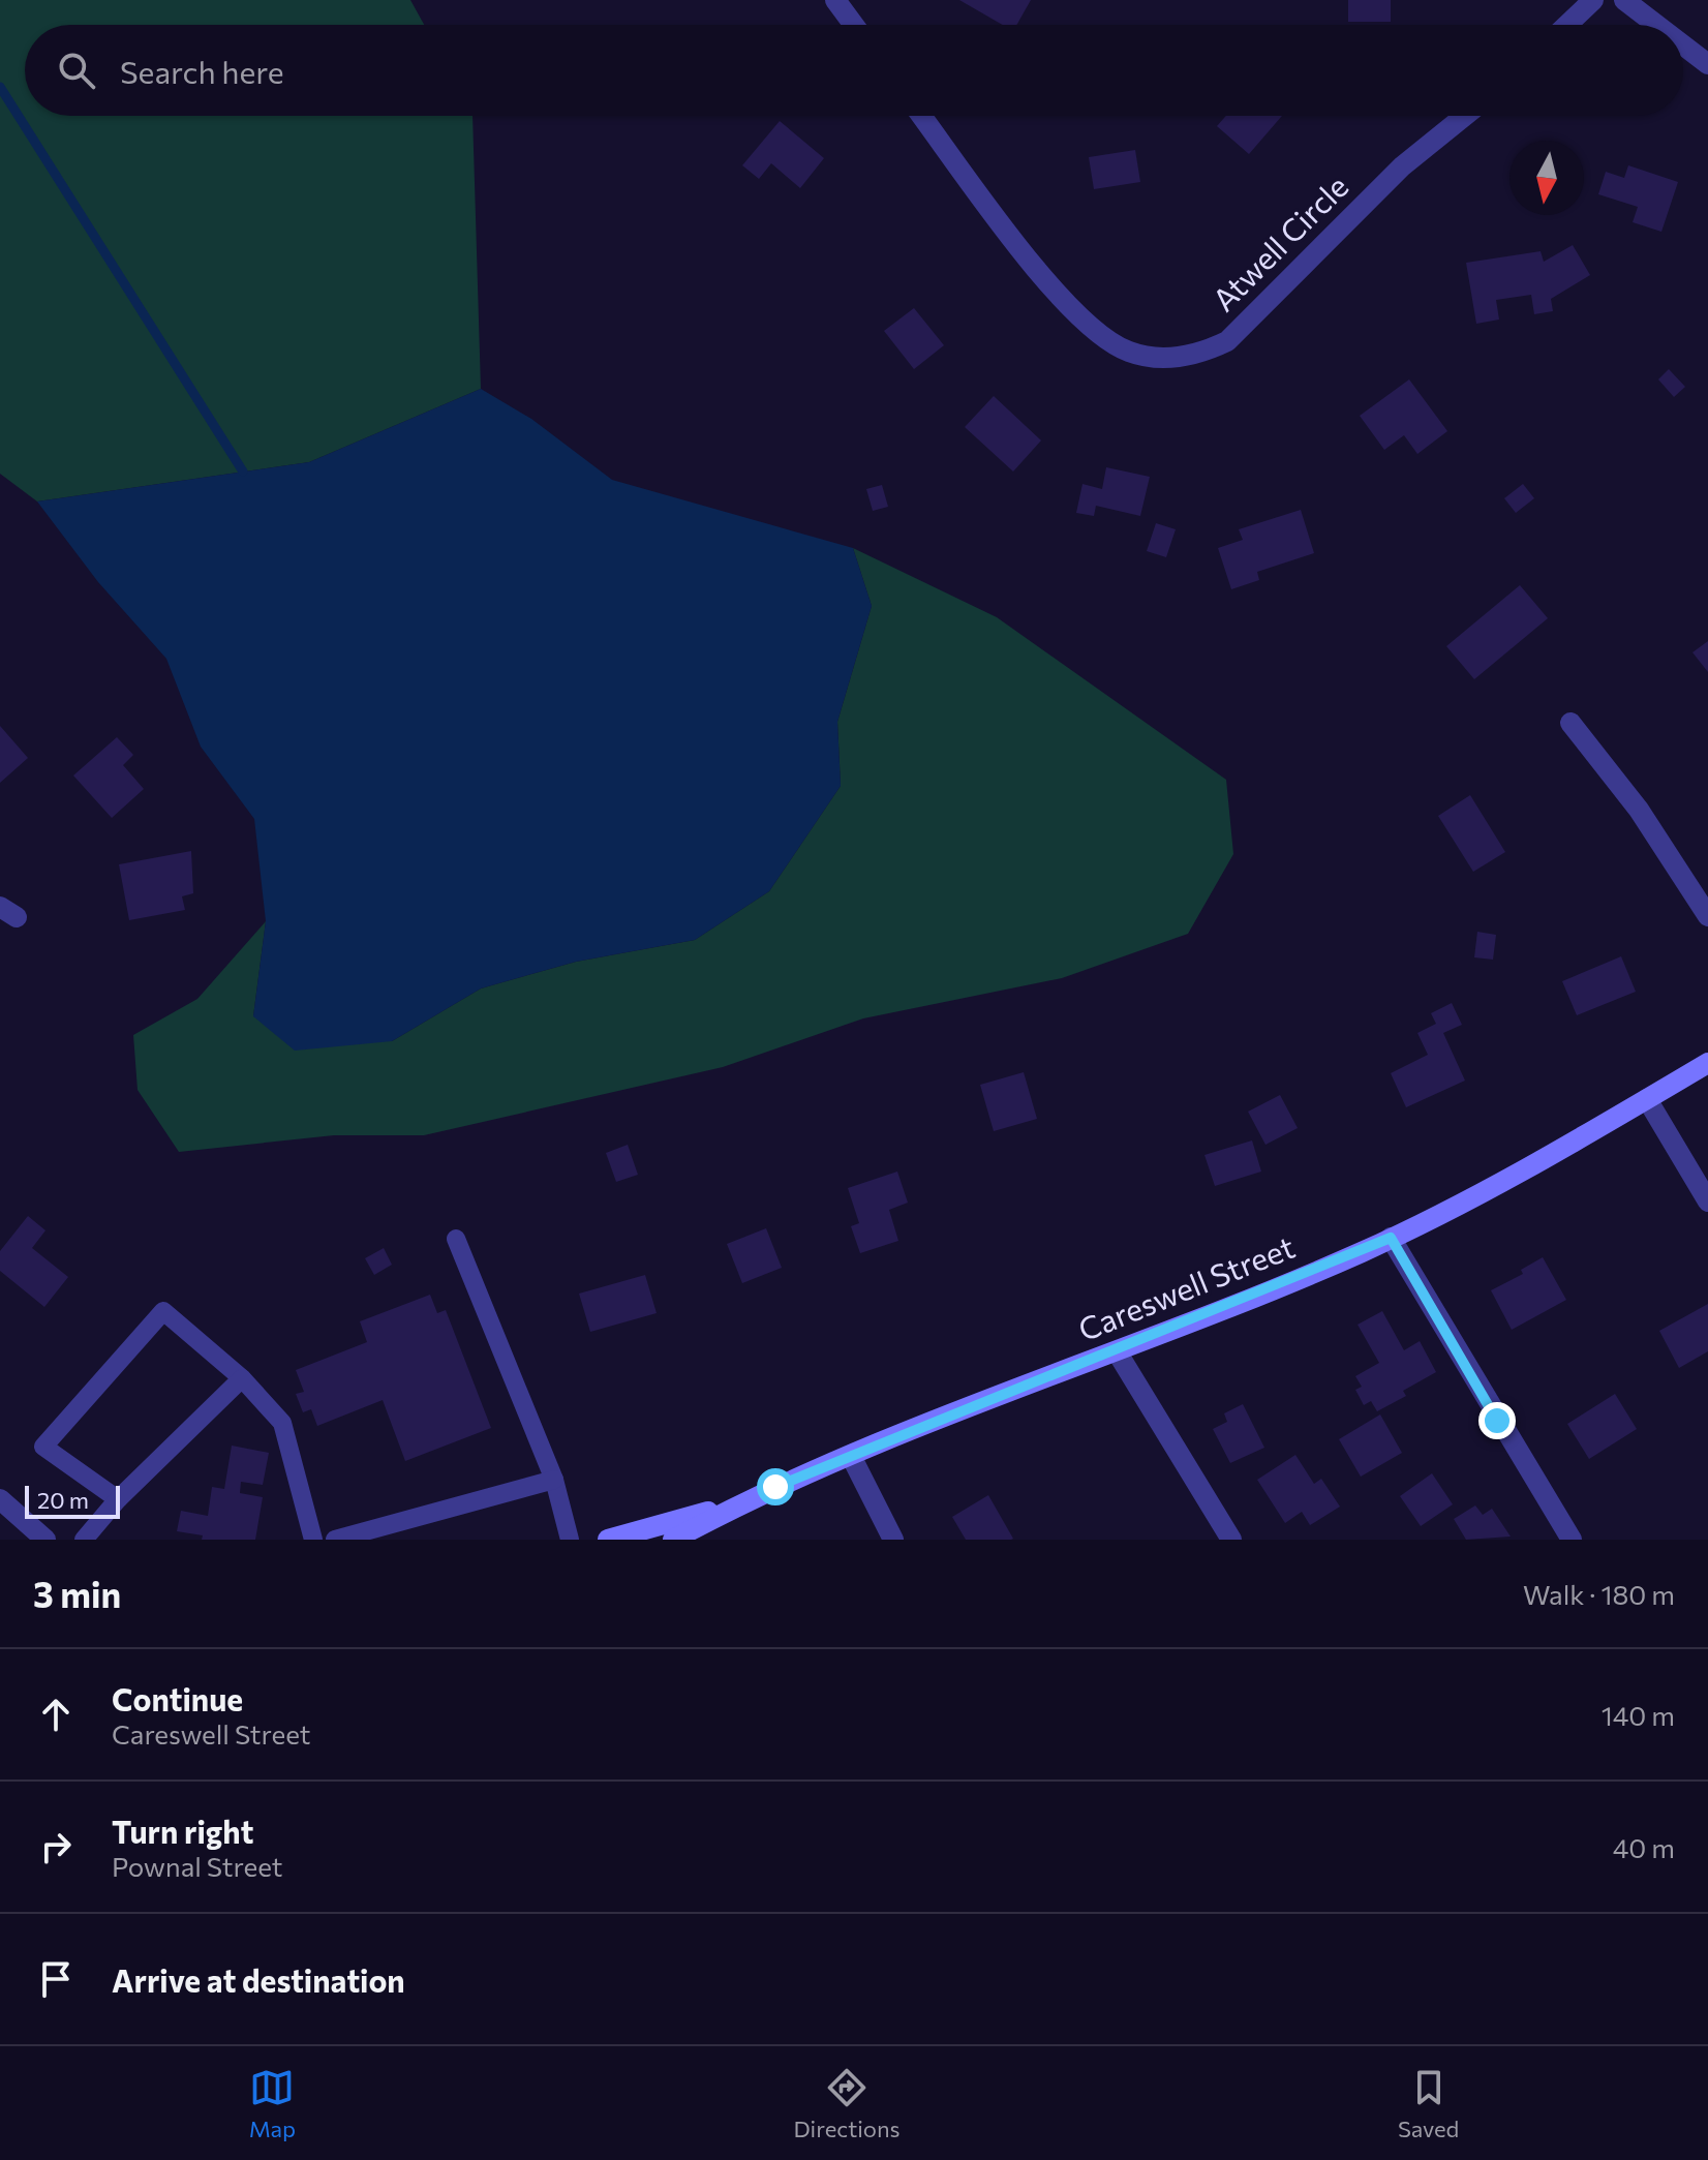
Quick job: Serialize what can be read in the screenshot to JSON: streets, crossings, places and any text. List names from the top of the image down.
{
  "streets": {
    "main road": ["Careswell Street"],
    "street": ["Atwell Circle"]
  },
  "scale_bar": "20 m",
  "north": "bottom",
  "page": {
    "search": "Search here",
    "scale": "20 m",
    "heading": ["3 min", "Walk · 180 m"],
    "list": [
      ["Continue", "Careswell Street", "140 m"],
      ["Turn right", "Pownal Street", "40 m"],
      "Arrive at destination"
    ],
    "nav": ["Map", "Directions", "Saved"]
  }
}
